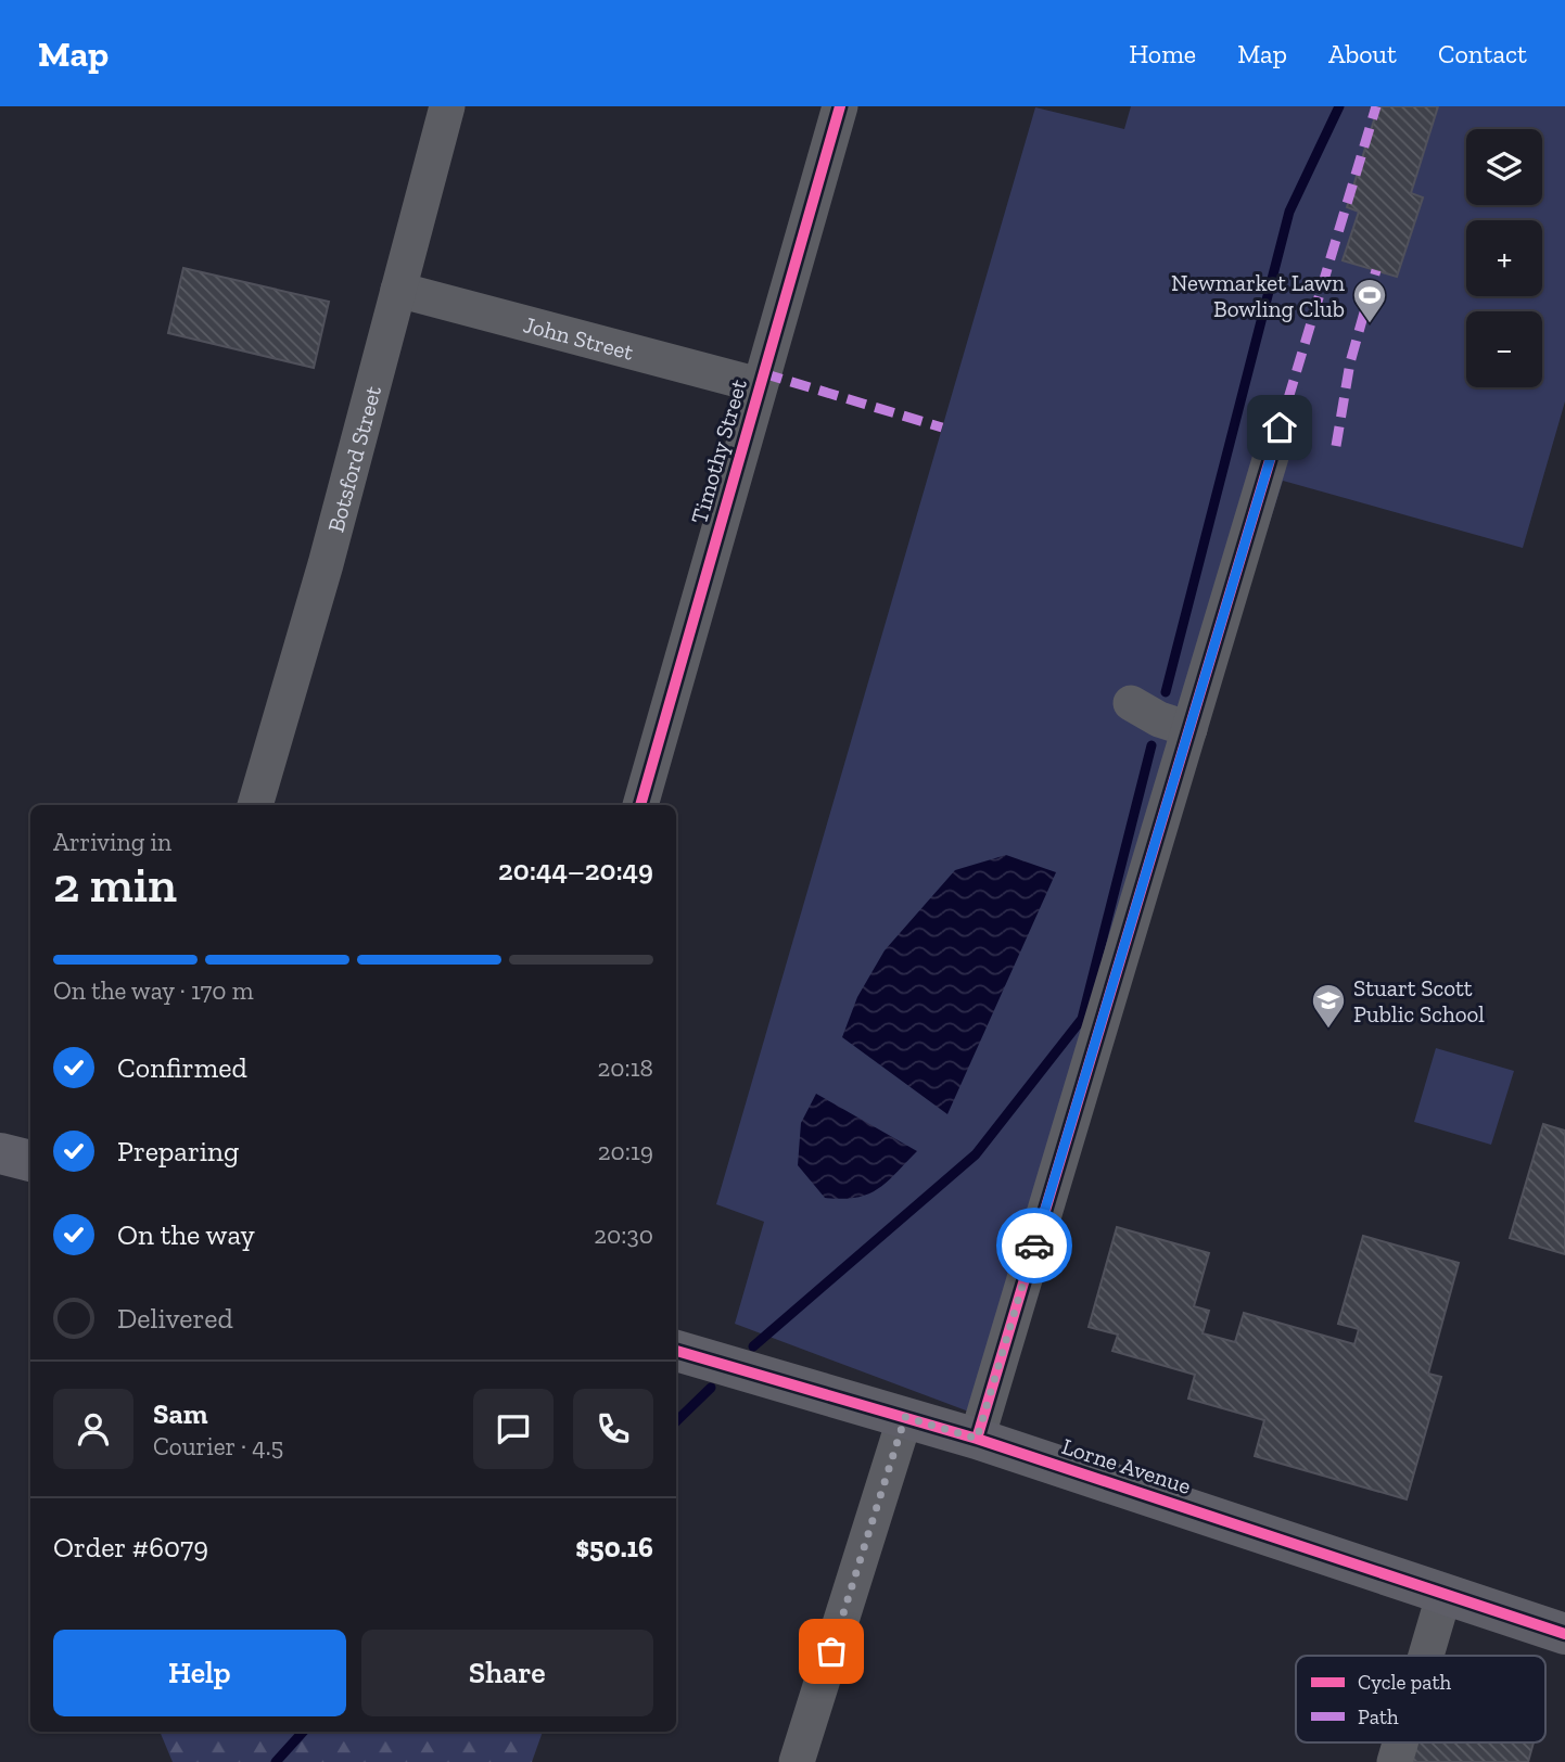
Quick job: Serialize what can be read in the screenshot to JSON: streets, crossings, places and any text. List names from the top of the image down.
{
  "streets": {
    "main road": ["Lorne Avenue"],
    "street": ["John Street", "Timothy Street", "Botsford Street"]
  },
  "crossings": [
    ["John Street", "Timothy Street"],
    ["John Street", "Botsford Street"]
  ],
  "places": {
    "sports": ["Newmarket Lawn Bowling Club"],
    "school or university": ["Stuart Scott Public School"]
  },
  "legend": ["Cycle path", "Path"],
  "page": {
    "header": "Map",
    "nav": [
      "Home",
      "Map",
      "About",
      "Contact"
    ],
    "map_buttons": ["+", "−"],
    "heading": ["2 min", "Arriving in", "20:44–20:49"],
    "panel": [
      "Sam",
      "Courier · 4.5",
      "Order #6079",
      "$50.16"
    ],
    "bar": "On the way · 170 m",
    "list": [
      ["Confirmed", "20:18"],
      ["Preparing", "20:19"],
      ["On the way", "20:30"],
      "Delivered"
    ],
    "buttons": ["Help", "Share"]
  }
}
